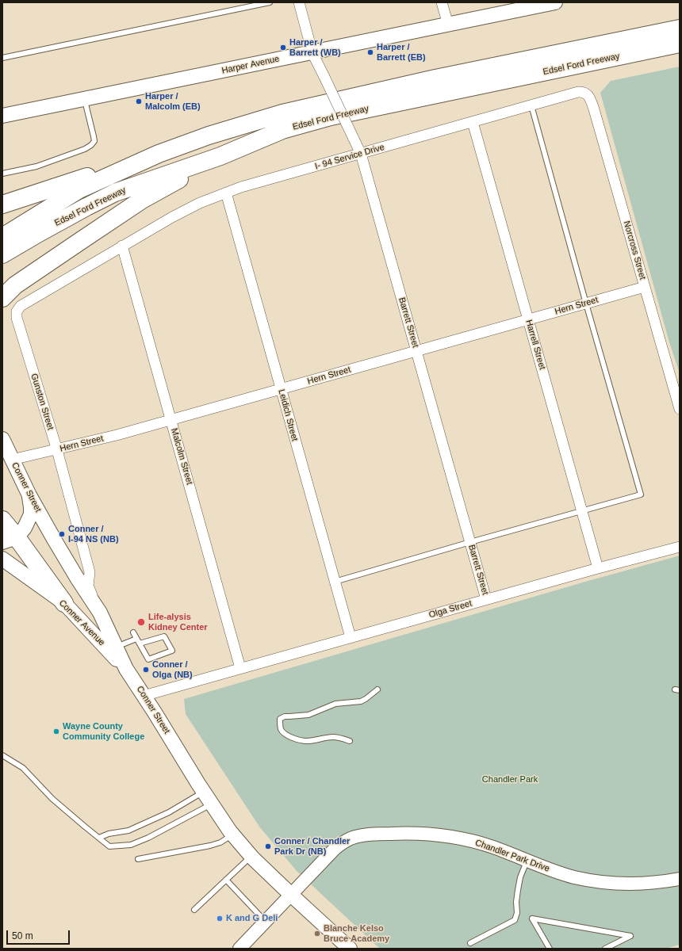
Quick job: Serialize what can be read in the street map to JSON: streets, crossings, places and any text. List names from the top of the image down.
{
  "streets": {
    "highway": ["Edsel Ford Freeway"],
    "main road": ["Harper Avenue", "Conner Street", "Conner Avenue"],
    "street": [
      "I- 94 Service Drive",
      "Norcross Street",
      "Hern Street",
      "Barrett Street",
      "Harrell Street",
      "Gunston Street",
      "Leidich Street",
      "Malcolm Street",
      "Olga Street",
      "Chandler Park Drive"
    ]
  },
  "crossings": [
    ["Harper Avenue", "Barrett Street"],
    ["I- 94 Service Drive", "Norcross Street"],
    ["I- 94 Service Drive", "Barrett Street"],
    ["I- 94 Service Drive", "Harrell Street"],
    ["I- 94 Service Drive", "Gunston Street"],
    ["I- 94 Service Drive", "Leidich Street"],
    ["I- 94 Service Drive", "Malcolm Street"],
    ["Norcross Street", "Hern Street"],
    ["Hern Street", "Barrett Street"],
    ["Hern Street", "Harrell Street"],
    ["Hern Street", "Gunston Street"],
    ["Hern Street", "Leidich Street"],
    ["Hern Street", "Malcolm Street"],
    ["Hern Street", "Conner Street"],
    ["Barrett Street", "Olga Street"],
    ["Harrell Street", "Olga Street"],
    ["Gunston Street", "Malcolm Street"],
    ["Gunston Street", "Conner Street"],
    ["Leidich Street", "Olga Street"],
    ["Malcolm Street", "Olga Street"],
    ["Conner Street", "Olga Street"],
    ["Conner Street", "Conner Avenue"],
    ["Conner Street", "Chandler Park Drive"]
  ],
  "parks": ["Chandler Park"],
  "places": [
    "Harper / Barrett (WB)",
    "Harper / Barrett (EB)",
    "Harper / Malcolm (EB)",
    "Conner / I-94 NS (NB)",
    "Life-alysis Kidney Center",
    "Conner / Olga (NB)",
    "Wayne County Community College",
    "Conner / Chandler Park Dr (NB)",
    "K and G Deli",
    "Blanche Kelso Bruce Academy"
  ],
  "scale_bar": "50 m"
}
